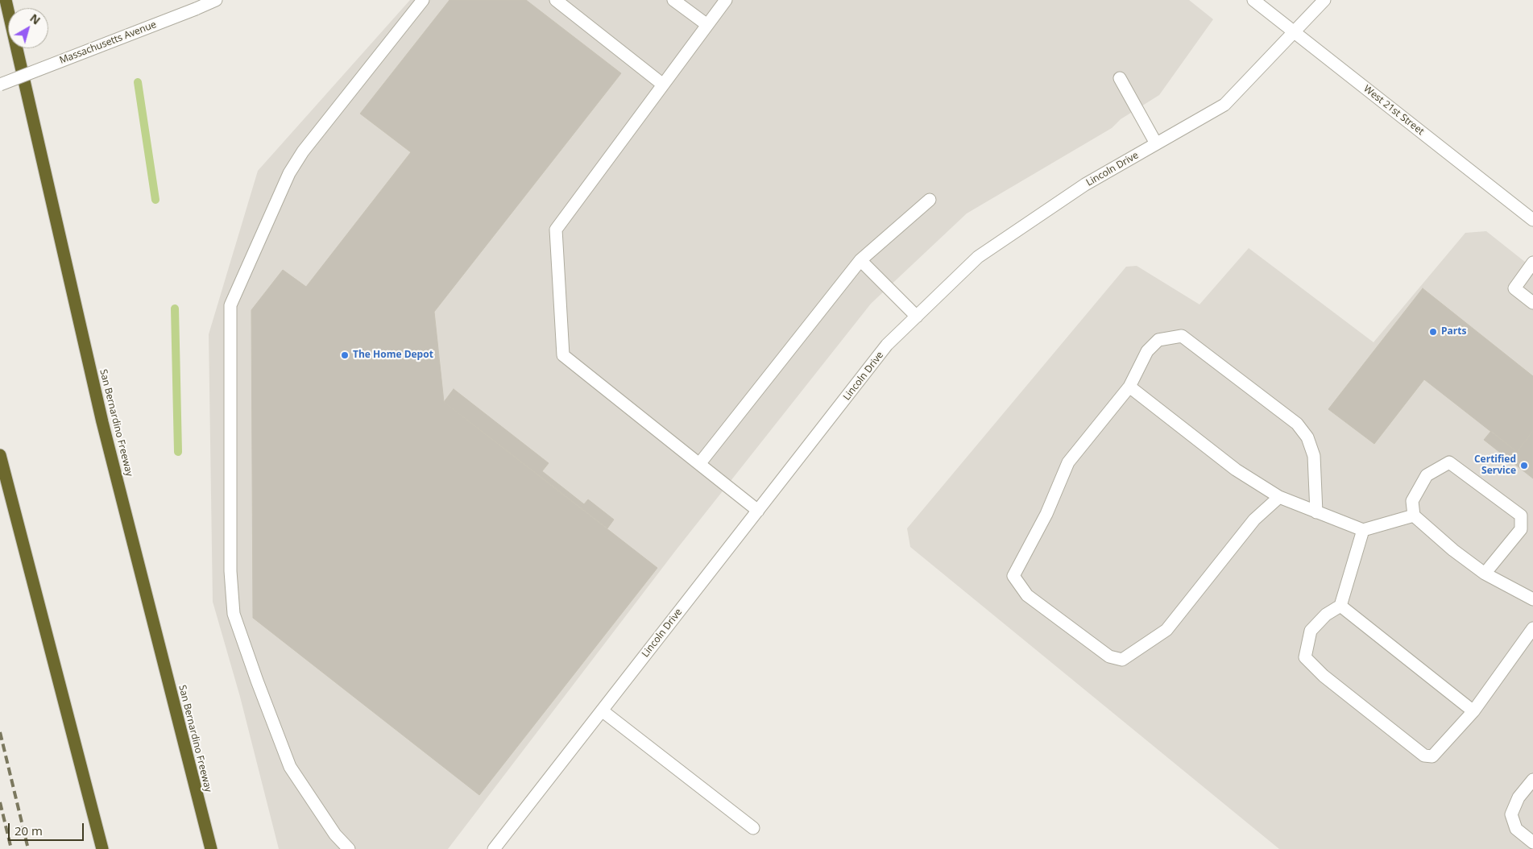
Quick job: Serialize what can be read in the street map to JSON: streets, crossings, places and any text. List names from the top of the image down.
{
  "streets": {
    "highway": ["San Bernardino Freeway"],
    "street": ["Massachusetts Avenue", "West 21st Street", "Lincoln Drive"]
  },
  "crossings": [
    ["West 21st Street", "Lincoln Drive"]
  ],
  "places": ["Parts", "The Home Depot", "Certified Service"],
  "scale_bar": "20 m",
  "north": "top right"
}
